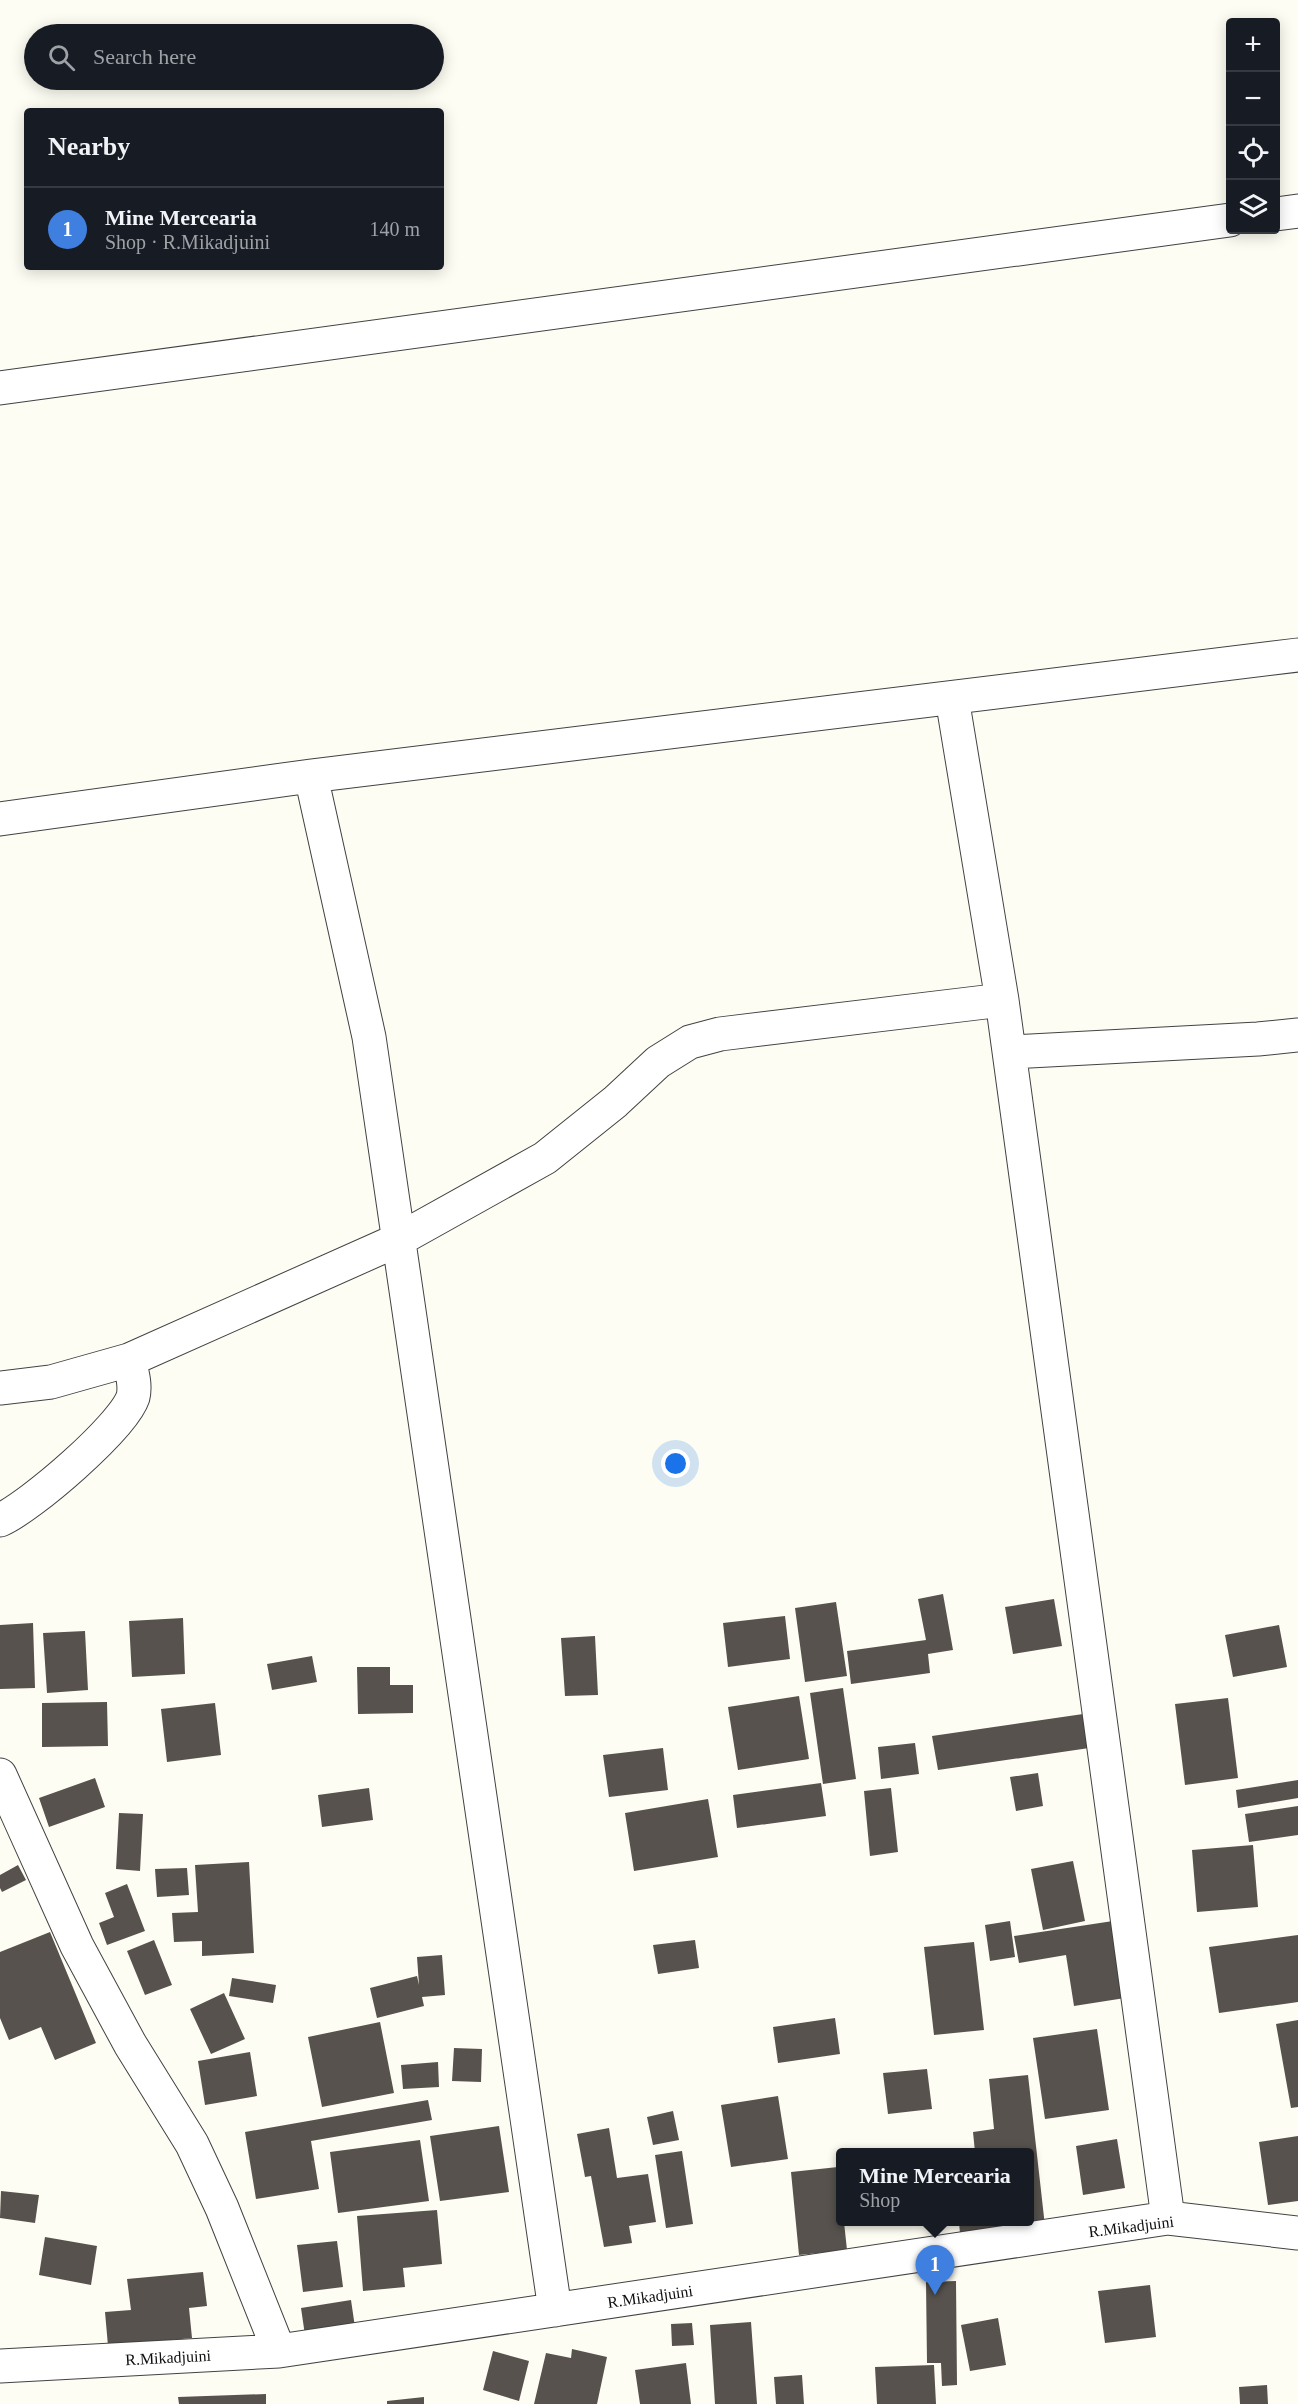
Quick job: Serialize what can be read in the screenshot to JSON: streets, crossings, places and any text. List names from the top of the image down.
{
  "streets": {
    "street": ["R.Mikadjuini"]
  },
  "page": {
    "map_buttons": ["+", "−"],
    "search": "Search here",
    "heading": "Nearby",
    "list": [
      {
        "mark": "1",
        "name": "Mine Mercearia",
        "note": "Shop · R.Mikadjuini",
        "value": "140 m"
      }
    ],
    "popup": ["Mine Mercearia", "Shop"],
    "pins": "1"
  }
}
